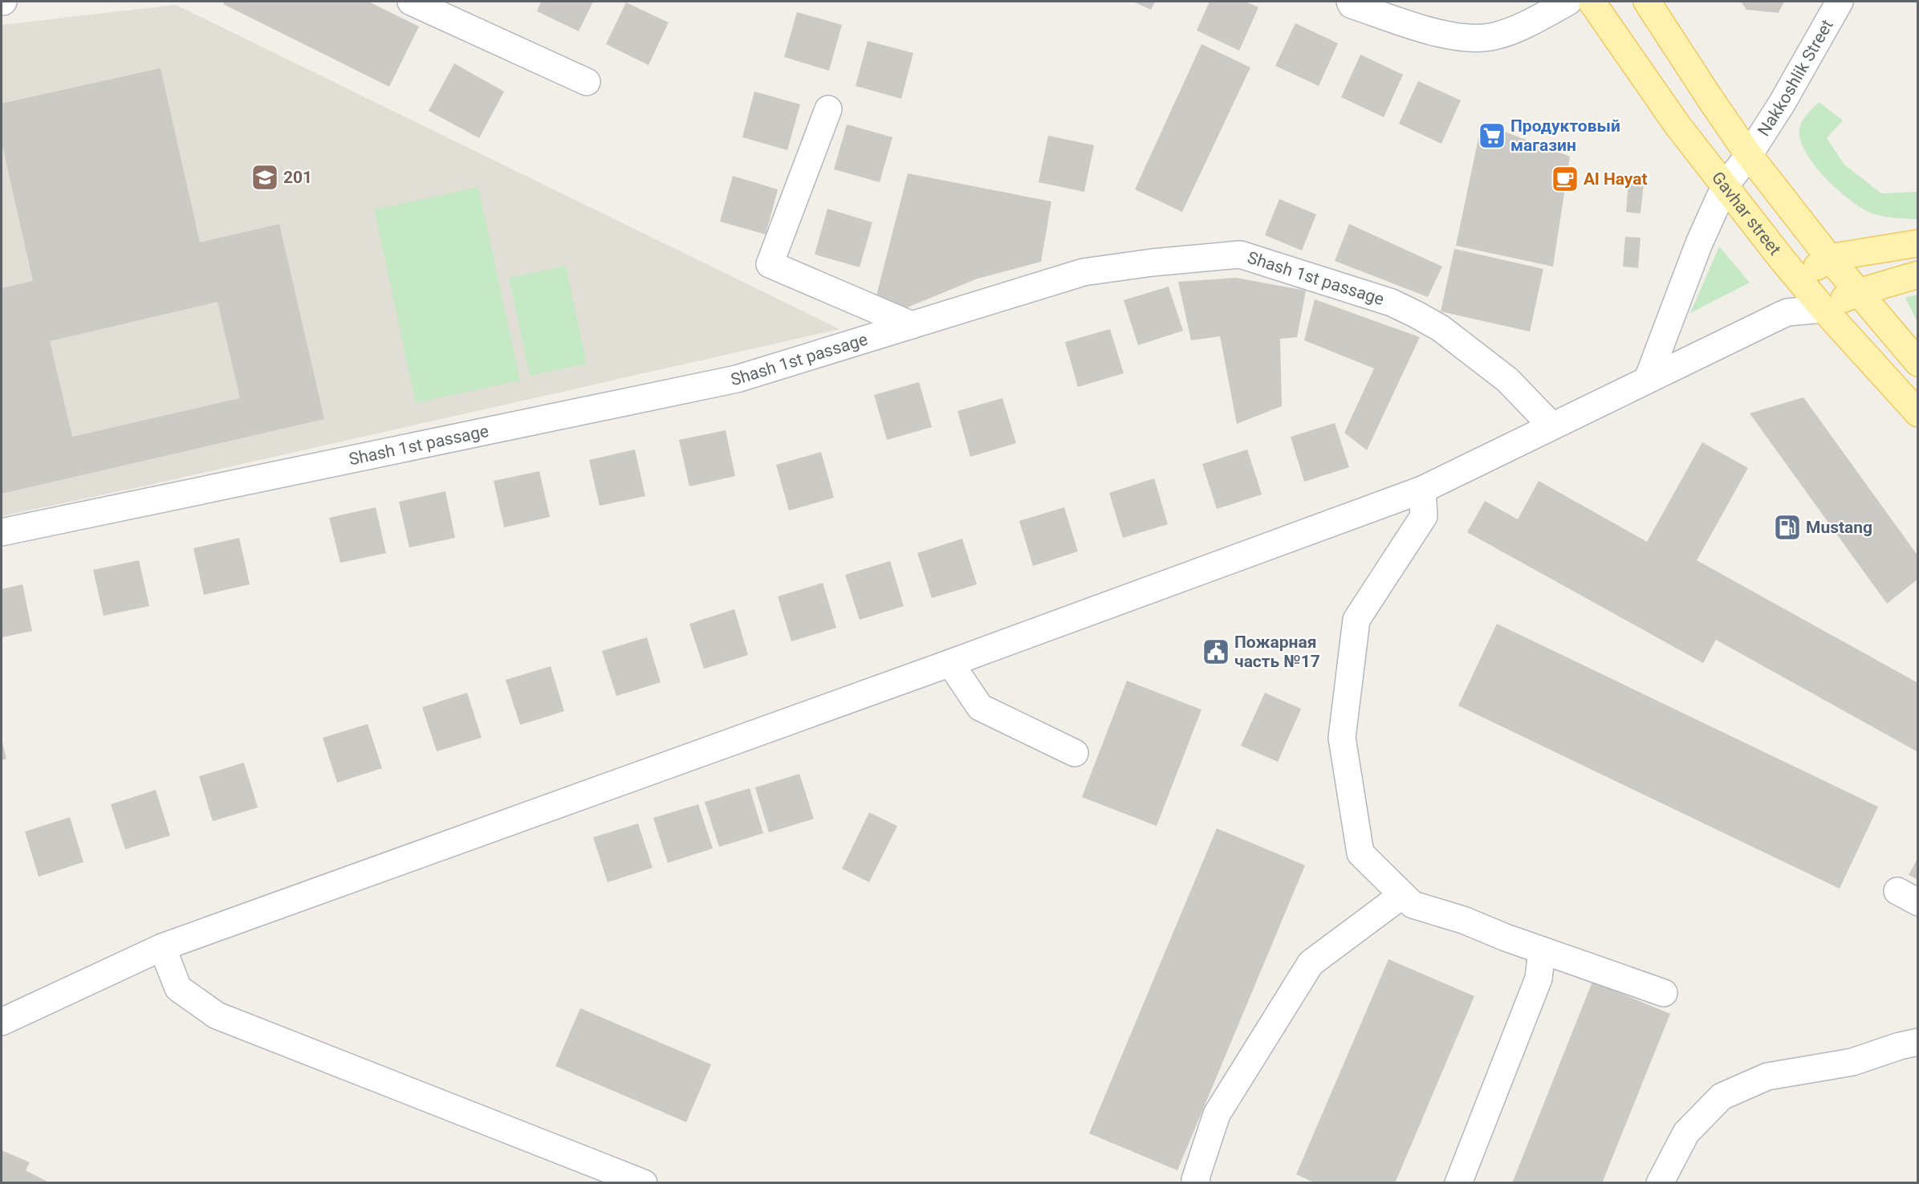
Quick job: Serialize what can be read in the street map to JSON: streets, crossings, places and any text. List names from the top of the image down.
{
  "streets": {
    "main road": ["Gavhar street"],
    "street": ["Nakkoshlik Street", "Shаsh 1st passage"]
  },
  "crossings": [
    ["Nakkoshlik Street", "Gavhar street"]
  ],
  "places": {
    "supermarket": ["Продуктовый магазин"],
    "school or university": ["201"],
    "cafe": ["Al Hayat"],
    "fuel station": ["Mustang"],
    "public building": ["Пожарная часть №17"]
  }
}
